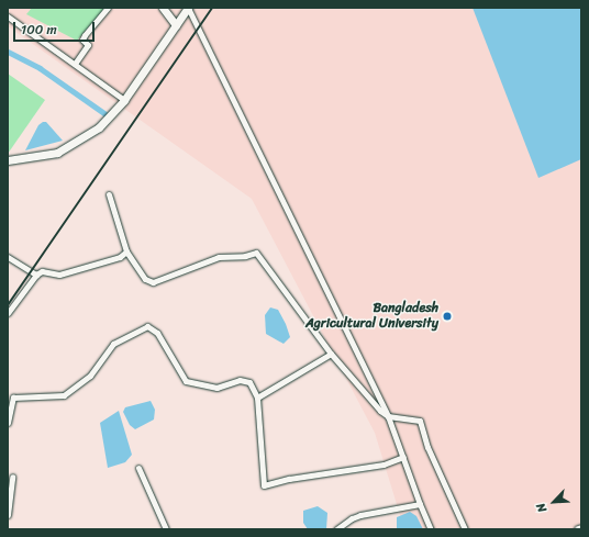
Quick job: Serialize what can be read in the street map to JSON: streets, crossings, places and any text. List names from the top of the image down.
{
  "places": ["Bangladesh Agricultural University"],
  "scale_bar": "100 m",
  "north": "bottom left"
}
